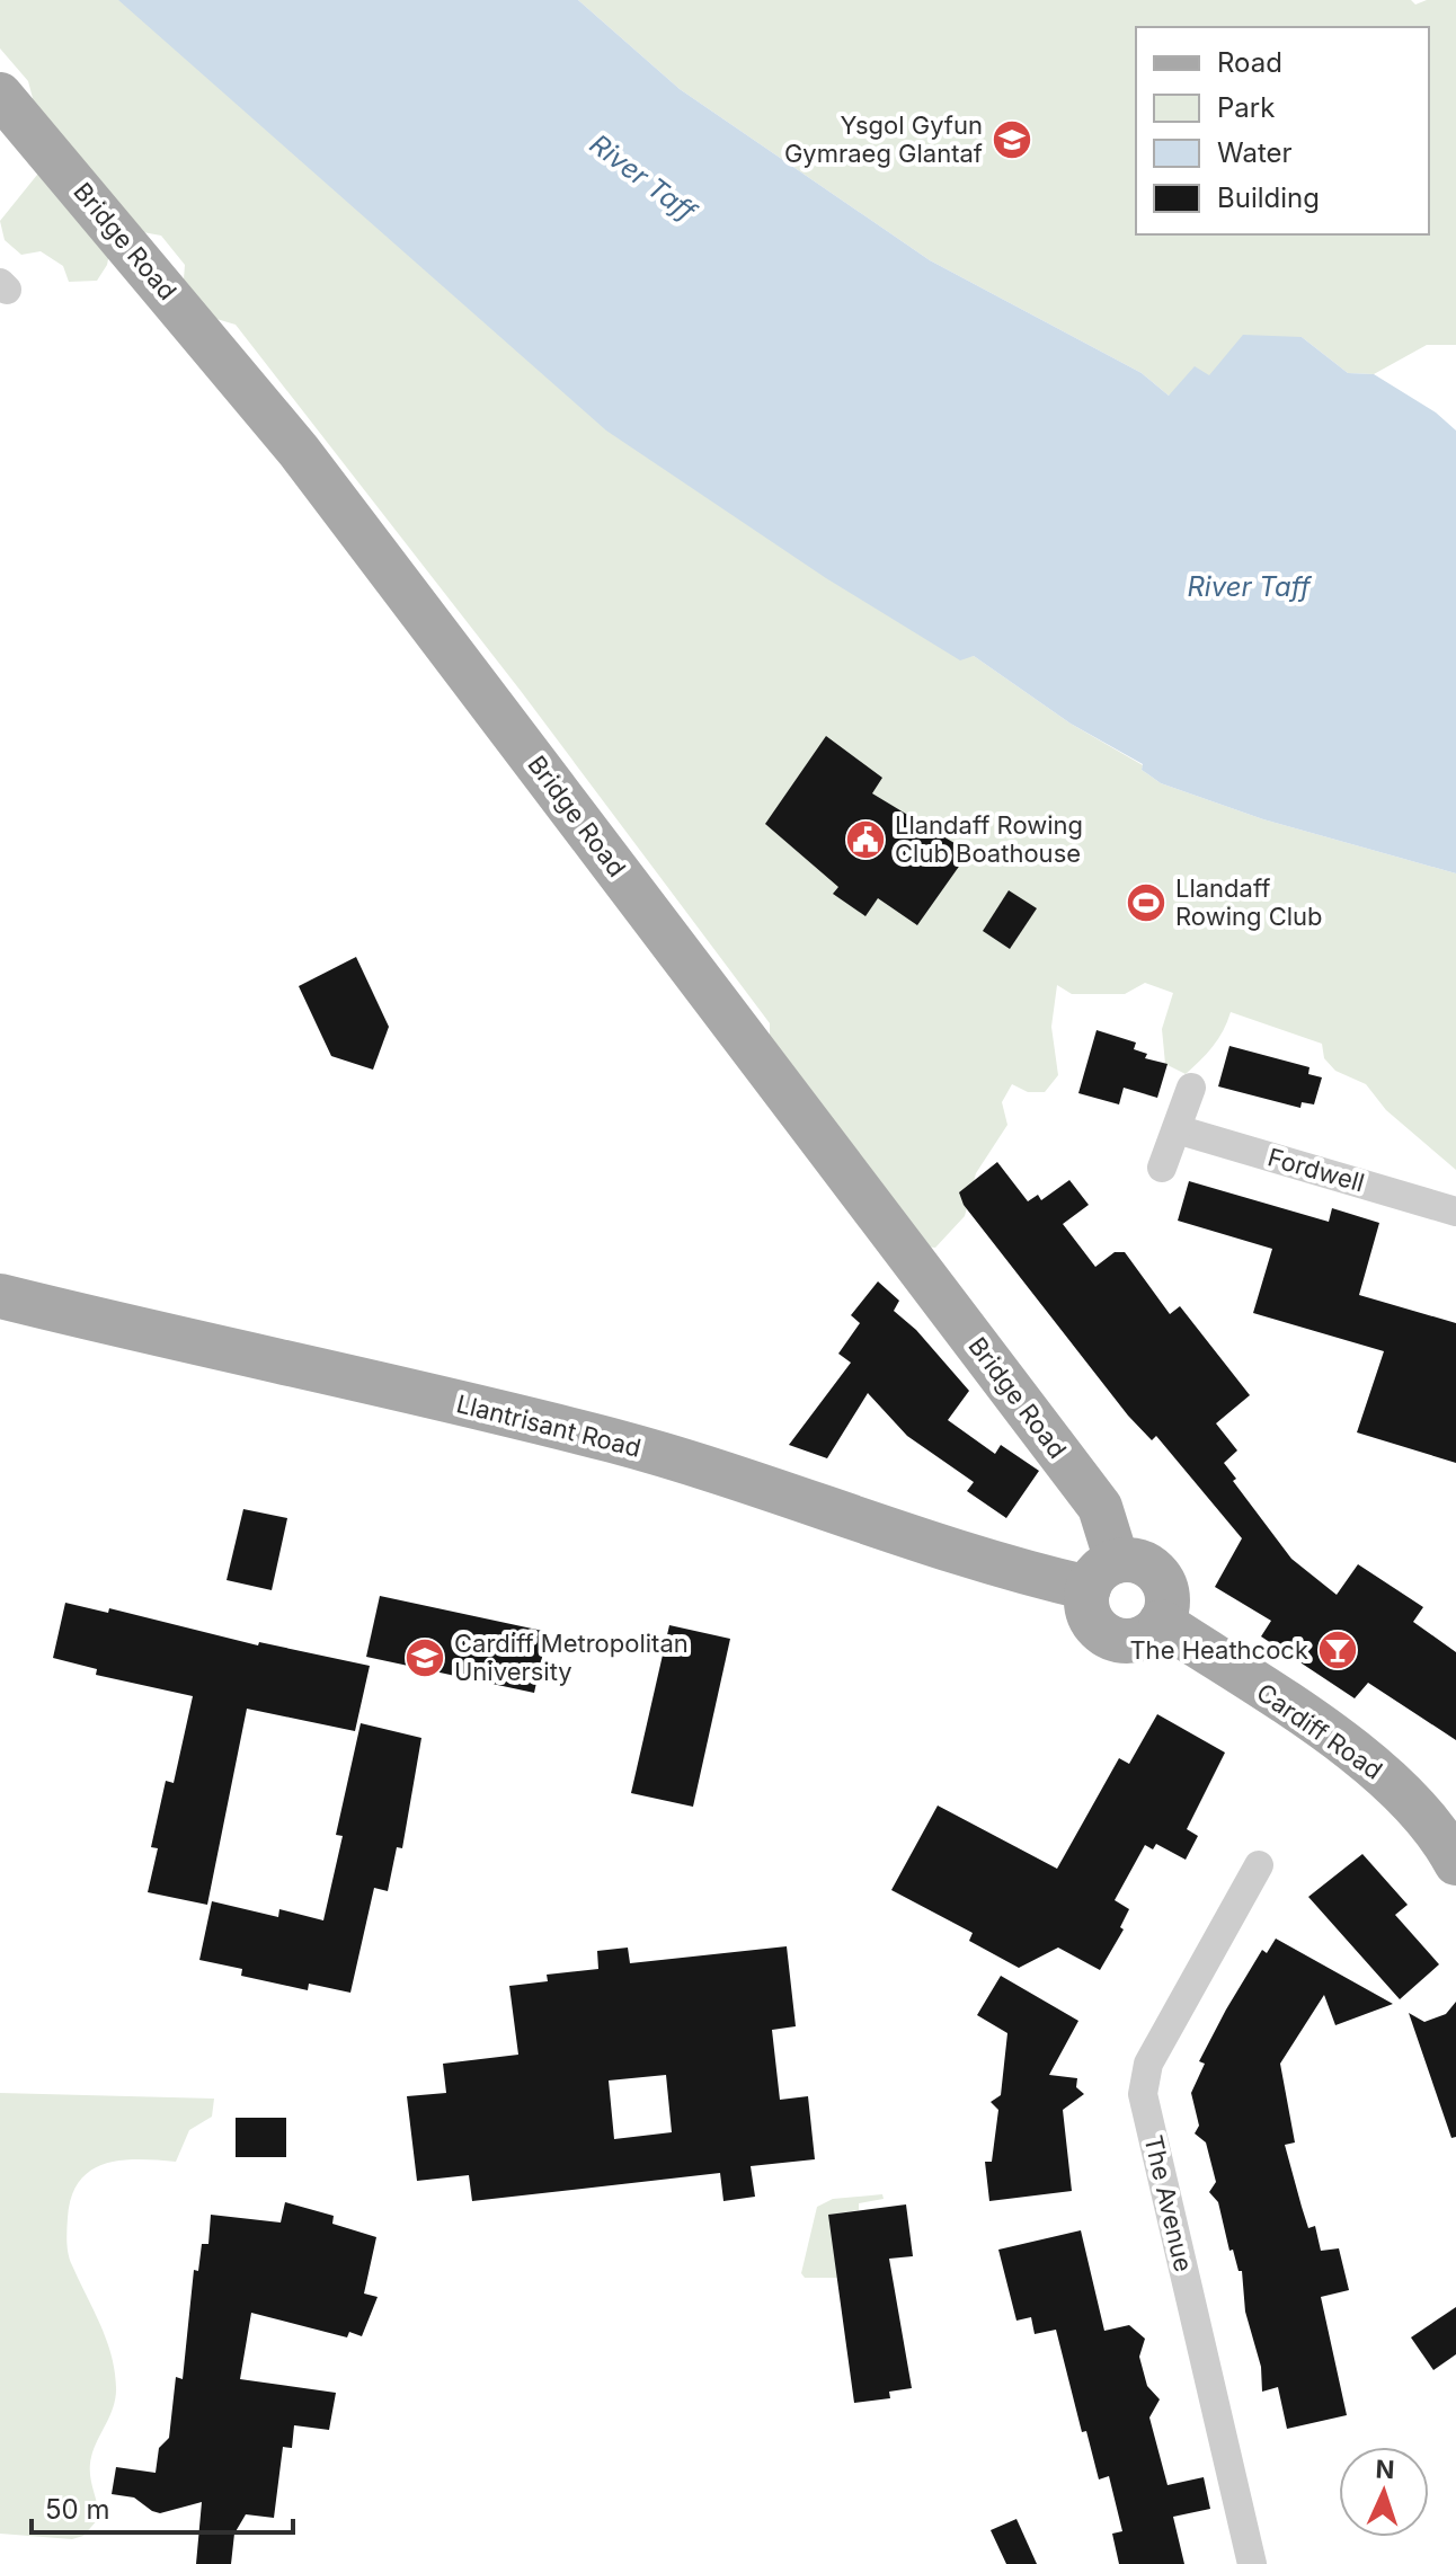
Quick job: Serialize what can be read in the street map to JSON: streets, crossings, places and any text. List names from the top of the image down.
{
  "streets": {
    "main road": ["Bridge Road", "Llantrisant Road", "Cardiff Road"],
    "street": ["Fordwell", "The Avenue"]
  },
  "crossings": [
    ["Bridge Road", "Llantrisant Road"],
    ["Bridge Road", "Cardiff Road"],
    ["Llantrisant Road", "Cardiff Road"]
  ],
  "water": ["River Taff"],
  "places": {
    "school or university": ["Ysgol Gyfun Gymraeg Glantaf", "Cardiff Metropolitan University"],
    "public building": ["Llandaff Rowing Club Boathouse"],
    "sports": ["Llandaff Rowing Club"],
    "bar": ["The Heathcock"]
  },
  "legend": [
    "Road",
    "Park",
    "Water",
    "Building"
  ],
  "scale_bar": "50 m",
  "north": "top"
}
